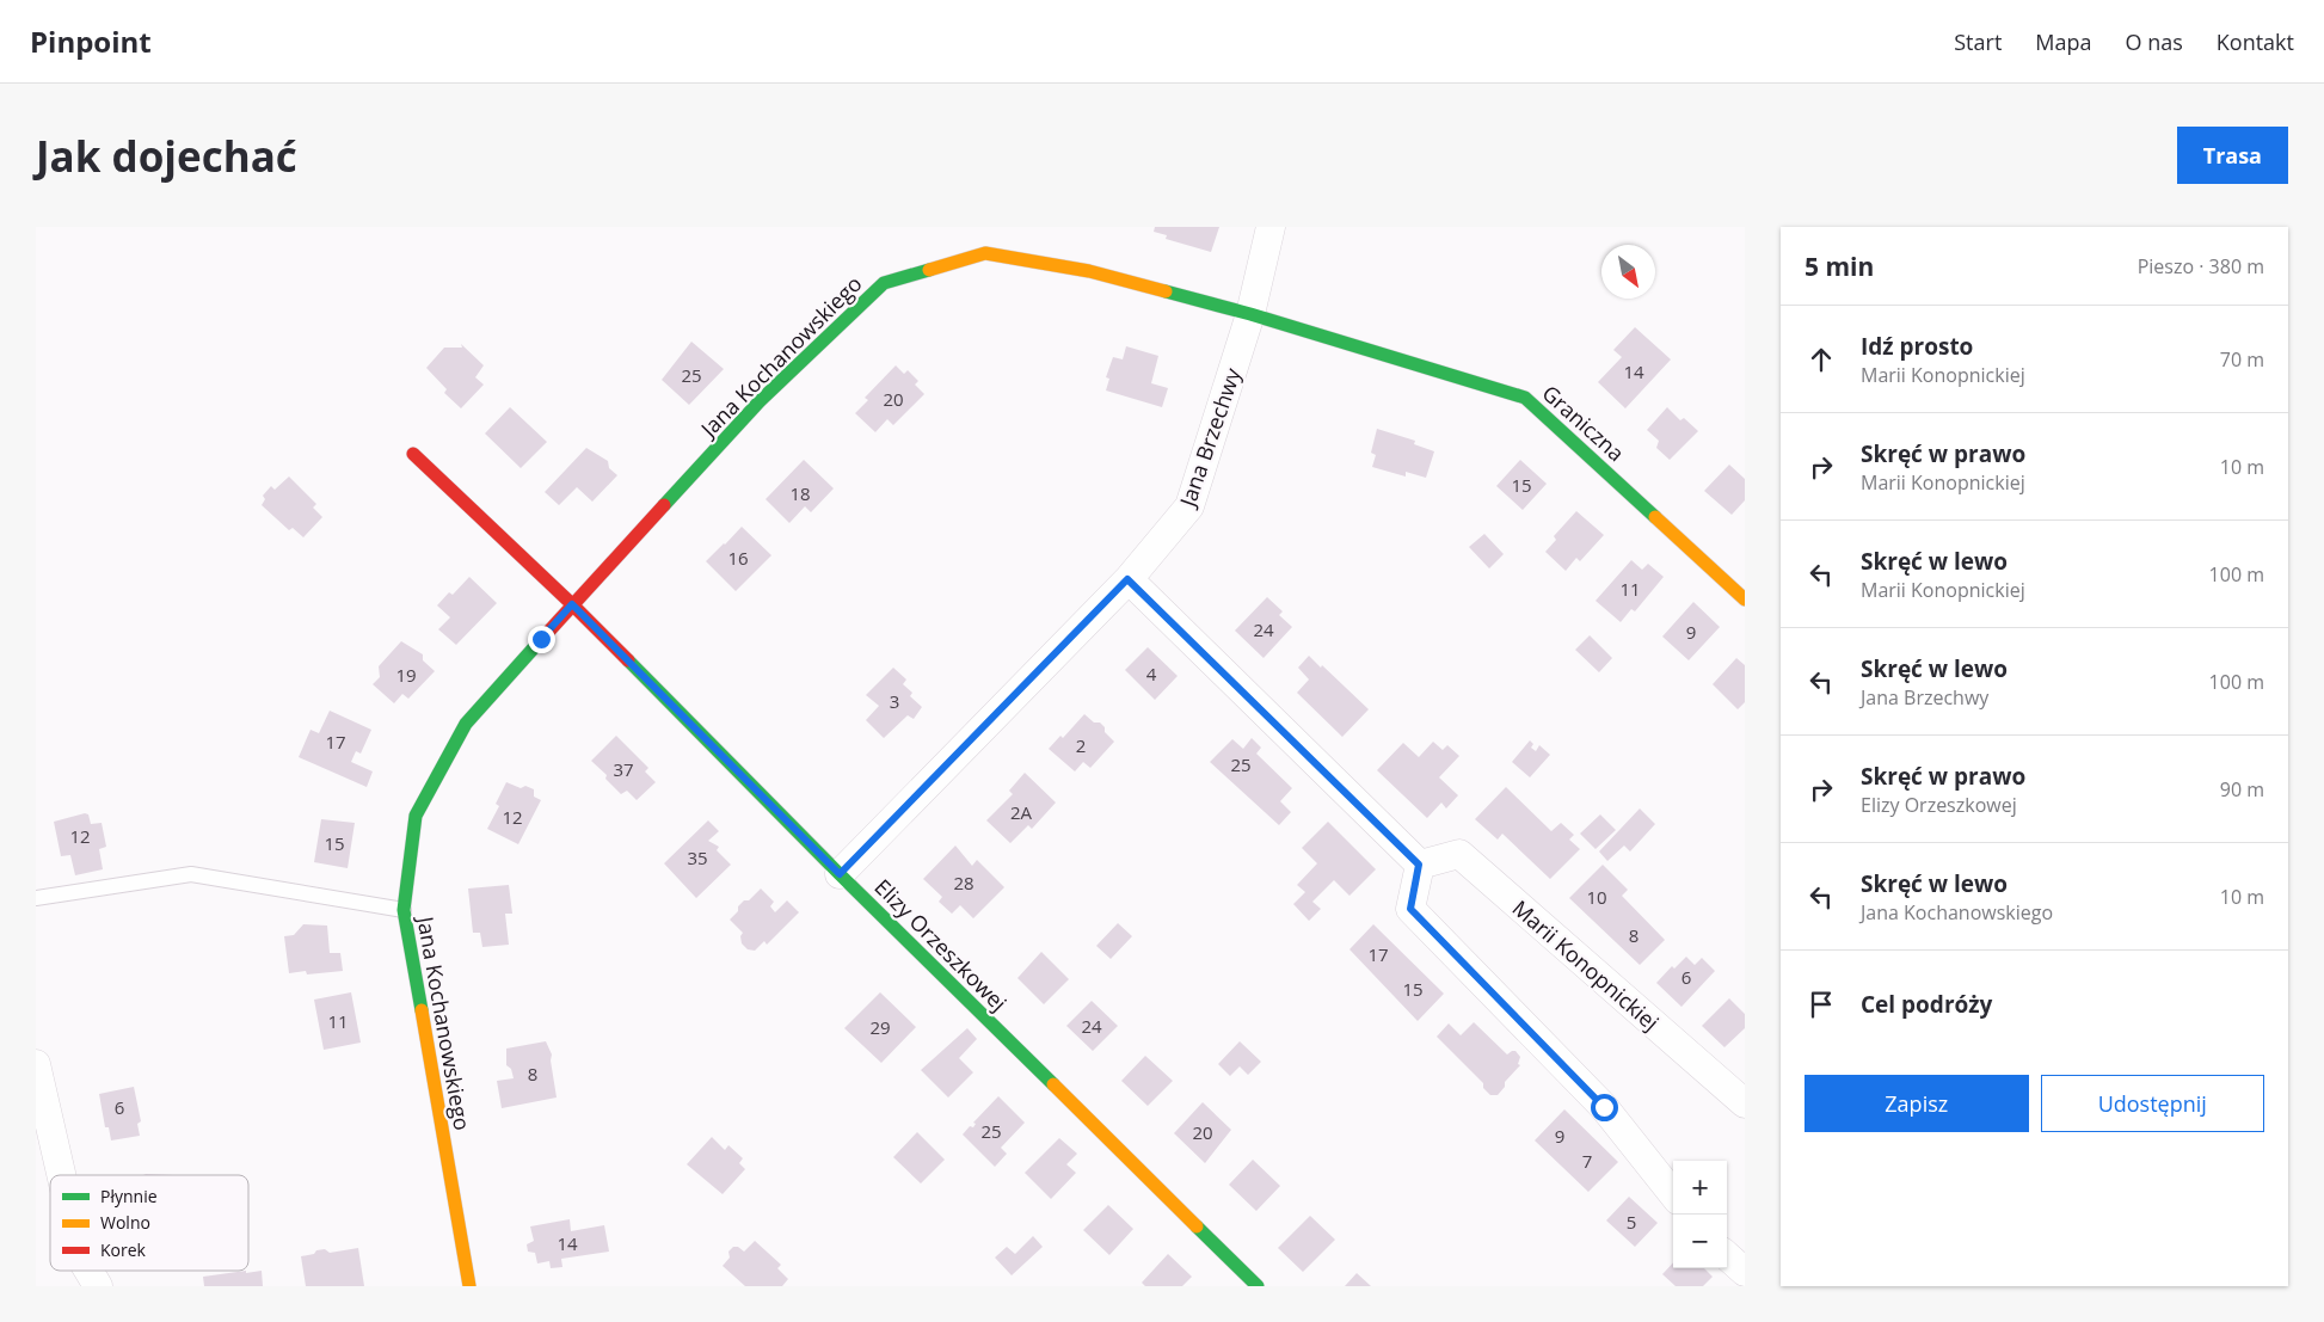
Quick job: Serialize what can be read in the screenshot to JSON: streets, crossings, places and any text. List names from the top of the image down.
{
  "streets": {
    "street": [
      "Jana Kochanowskiego",
      "Graniczna",
      "Jana Brzechwy",
      "Elizy Orzeszkowej",
      "Marii Konopnickiej"
    ]
  },
  "crossings": [
    ["Jana Kochanowskiego", "Graniczna"],
    ["Jana Kochanowskiego", "Jana Brzechwy"],
    ["Jana Kochanowskiego", "Elizy Orzeszkowej"],
    ["Graniczna", "Jana Brzechwy"],
    ["Jana Brzechwy", "Elizy Orzeszkowej"]
  ],
  "house_numbers": [
    "14",
    "25",
    "20",
    "15",
    "18",
    "16",
    "11",
    "24",
    "9",
    "4",
    "19",
    "3",
    "17",
    "2",
    "25",
    "37",
    "2A",
    "12",
    "12",
    "15",
    "35",
    "28",
    "10",
    "8",
    "17",
    "6",
    "15",
    "11",
    "24",
    "29",
    "8",
    "6",
    "25",
    "20",
    "9",
    "7",
    "5",
    "14"
  ],
  "legend": ["Płynnie", "Wolno", "Korek"],
  "north": "bottom right",
  "page": {
    "header": "Pinpoint",
    "nav": [
      "Start",
      "Mapa",
      "O nas",
      "Kontakt"
    ],
    "buttons": [
      "Trasa",
      ["Zapisz", "Udostępnij"]
    ],
    "title": "Jak dojechać",
    "heading": ["5 min", "Pieszo · 380 m"],
    "list": [
      ["Idź prosto", "Marii Konopnickiej", "70 m"],
      ["Skręć w prawo", "Marii Konopnickiej", "10 m"],
      ["Skręć w lewo", "Marii Konopnickiej", "100 m"],
      ["Skręć w lewo", "Jana Brzechwy", "100 m"],
      ["Skręć w prawo", "Elizy Orzeszkowej", "90 m"],
      ["Skręć w lewo", "Jana Kochanowskiego", "10 m"],
      "Cel podróży"
    ],
    "map_buttons": ["+", "−"]
  }
}
